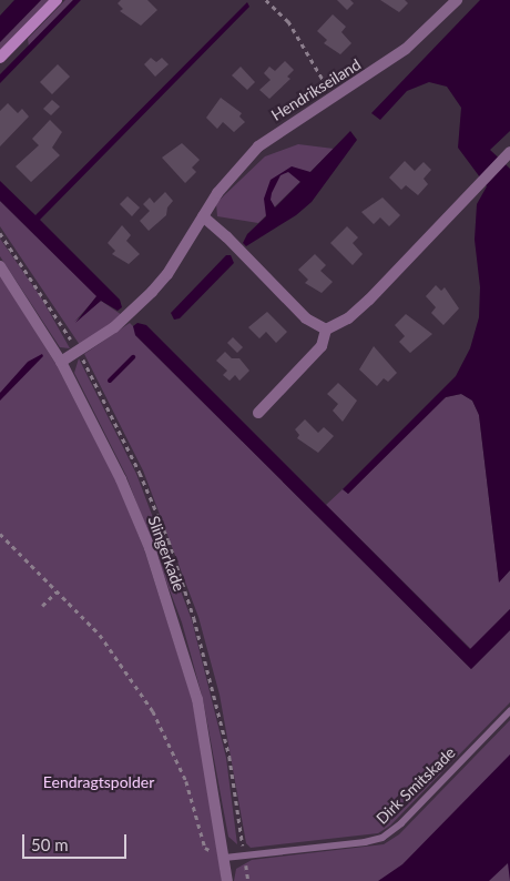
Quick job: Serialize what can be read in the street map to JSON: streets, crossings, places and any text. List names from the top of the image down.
{
  "streets": {
    "street": ["Hendrikseiland", "Slingerkade"],
    "lane": ["Dirk Smitskade"]
  },
  "crossings": [
    ["Hendrikseiland", "Slingerkade"],
    ["Slingerkade", "Dirk Smitskade"]
  ],
  "parks": ["Eendragtspolder"],
  "scale_bar": "50 m"
}
